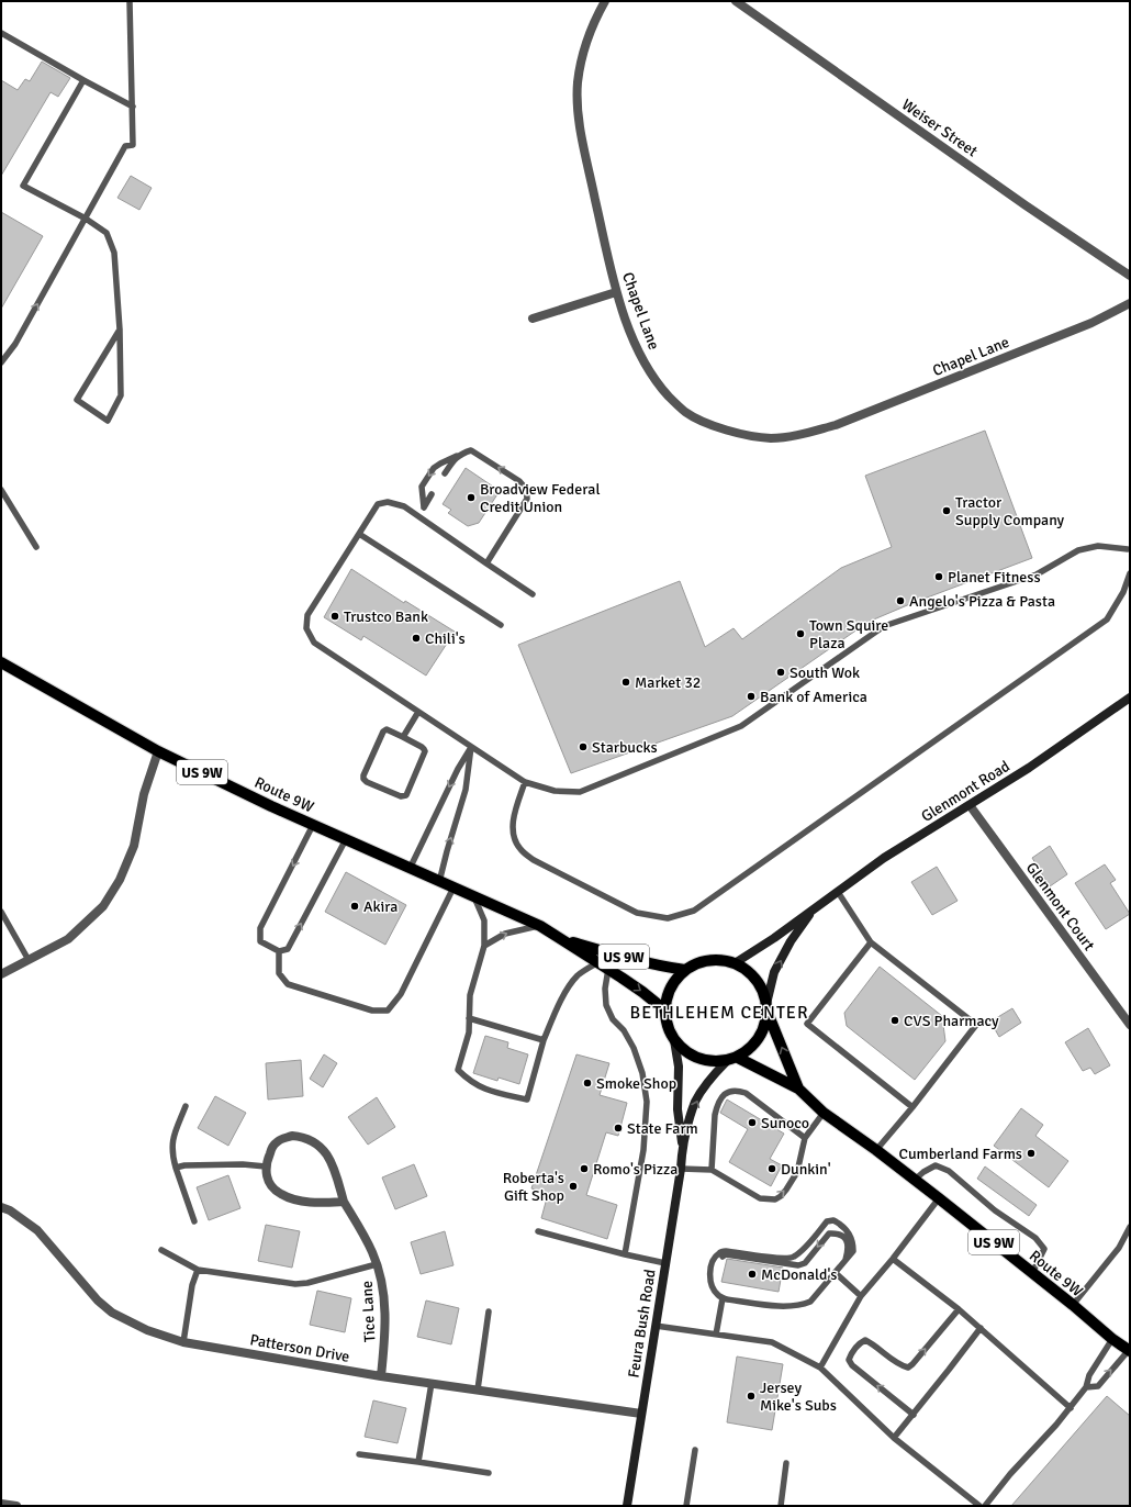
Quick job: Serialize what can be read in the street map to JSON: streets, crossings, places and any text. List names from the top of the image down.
{
  "streets": {
    "main road": [
      "US 9W",
      "Glenmont Road",
      "Route 9W",
      "Feura Bush Road"
    ],
    "street": [
      "Weiser Street",
      "Chapel Lane",
      "Glenmont Court",
      "Tice Lane",
      "Patterson Drive"
    ]
  },
  "crossings": [
    ["Glenmont Road", "Route 9W"],
    ["Glenmont Road", "Glenmont Court"],
    ["Glenmont Road", "Feura Bush Road"],
    ["Route 9W", "Feura Bush Road"],
    ["Tice Lane", "Patterson Drive"],
    ["Feura Bush Road", "Patterson Drive"]
  ],
  "districts": ["BETHLEHEM CENTER"],
  "places": [
    "Broadview Federal Credit Union",
    "Tractor Supply Company",
    "Planet Fitness",
    "Angelo's Pizza & Pasta",
    "Trustco Bank",
    "Town Squire Plaza",
    "Chili's",
    "South Wok",
    "Market 32",
    "Bank of America",
    "Starbucks",
    "Akira",
    "CVS Pharmacy",
    "Smoke Shop",
    "Sunoco",
    "State Farm",
    "Cumberland Farms",
    "Romo's Pizza",
    "Dunkin'",
    "Roberta's Gift Shop",
    "McDonald's",
    "Jersey Mike's Subs"
  ]
}
